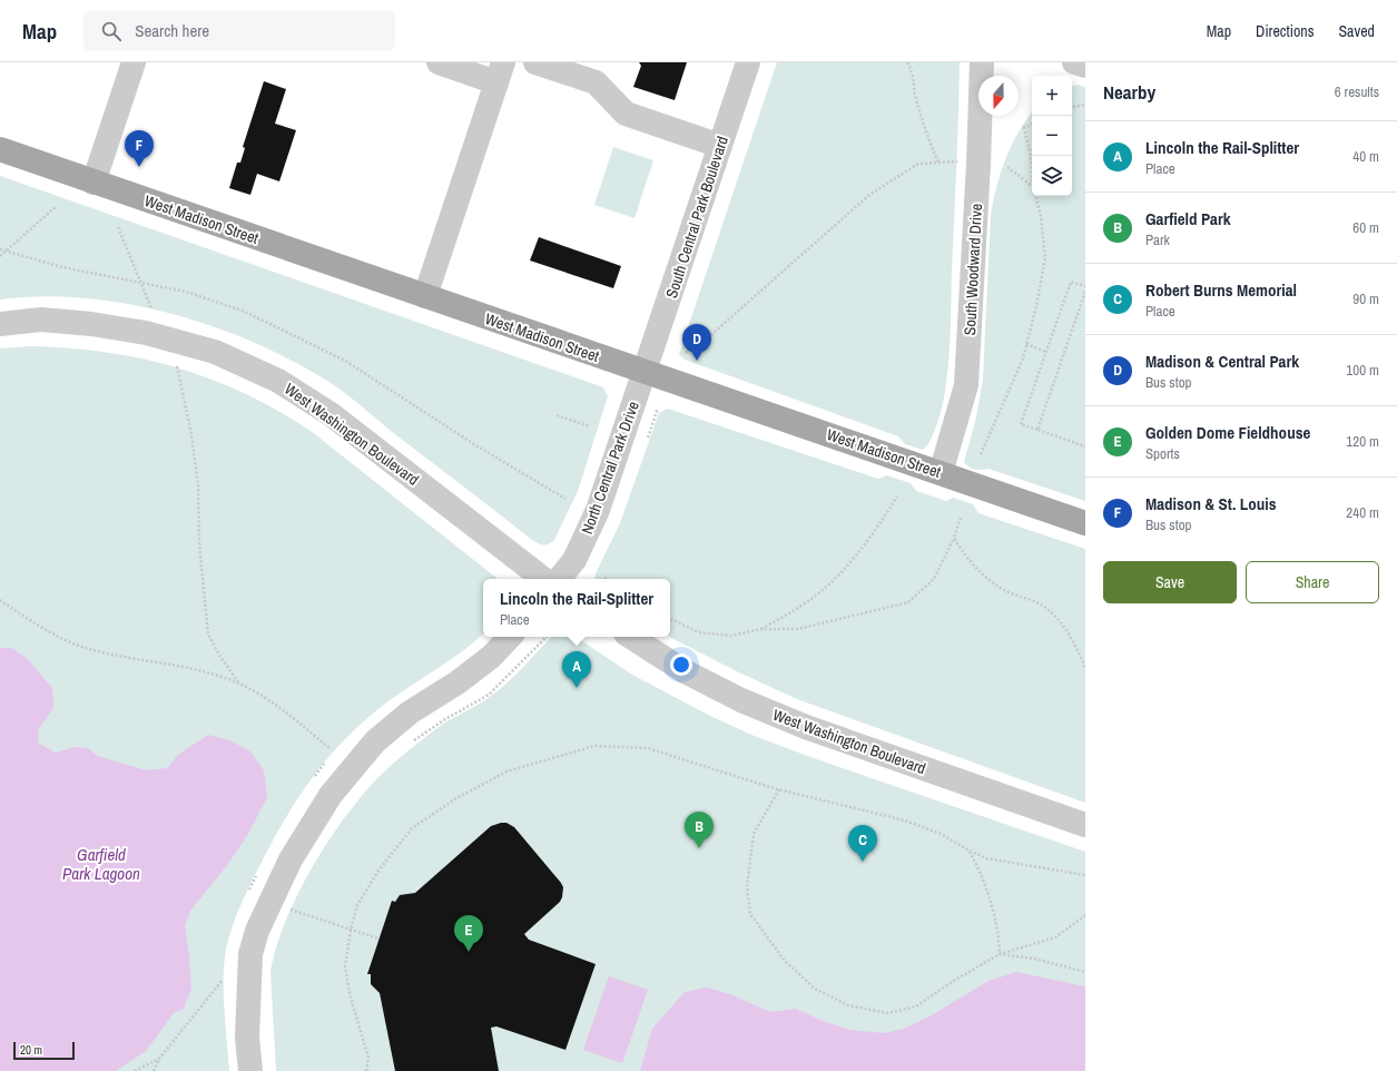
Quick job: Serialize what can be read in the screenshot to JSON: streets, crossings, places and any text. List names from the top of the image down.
{
  "streets": {
    "main road": ["West Madison Street"],
    "street": [
      "South Central Park Boulevard",
      "South Woodward Drive",
      "West Washington Boulevard",
      "North Central Park Drive"
    ]
  },
  "crossings": [
    ["South Central Park Boulevard", "West Madison Street"],
    ["South Central Park Boulevard", "North Central Park Drive"],
    ["West Madison Street", "South Woodward Drive"],
    ["West Madison Street", "North Central Park Drive"]
  ],
  "water": ["Garfield Park Lagoon"],
  "scale_bar": "20 m",
  "north": "bottom",
  "page": {
    "header": "Map",
    "search": "Search here",
    "nav": ["Map", "Directions", "Saved"],
    "heading": ["Nearby", "6 results"],
    "map_buttons": ["+", "−"],
    "list": [
      {
        "mark": "A",
        "name": "Lincoln the Rail-Splitter",
        "note": "Place",
        "value": "40 m"
      },
      {
        "mark": "B",
        "name": "Garfield Park",
        "note": "Park",
        "value": "60 m"
      },
      {
        "mark": "C",
        "name": "Robert Burns Memorial",
        "note": "Place",
        "value": "90 m"
      },
      {
        "mark": "D",
        "name": "Madison & Central Park",
        "note": "Bus stop",
        "value": "100 m"
      },
      {
        "mark": "E",
        "name": "Golden Dome Fieldhouse",
        "note": "Sports",
        "value": "120 m"
      },
      {
        "mark": "F",
        "name": "Madison & St. Louis",
        "note": "Bus stop",
        "value": "240 m"
      }
    ],
    "pins": [
      "F",
      "D",
      "A",
      "B",
      "C",
      "E"
    ],
    "buttons": ["Save", "Share"],
    "popup": ["Lincoln the Rail-Splitter", "Place"],
    "scale": "20 m"
  }
}
